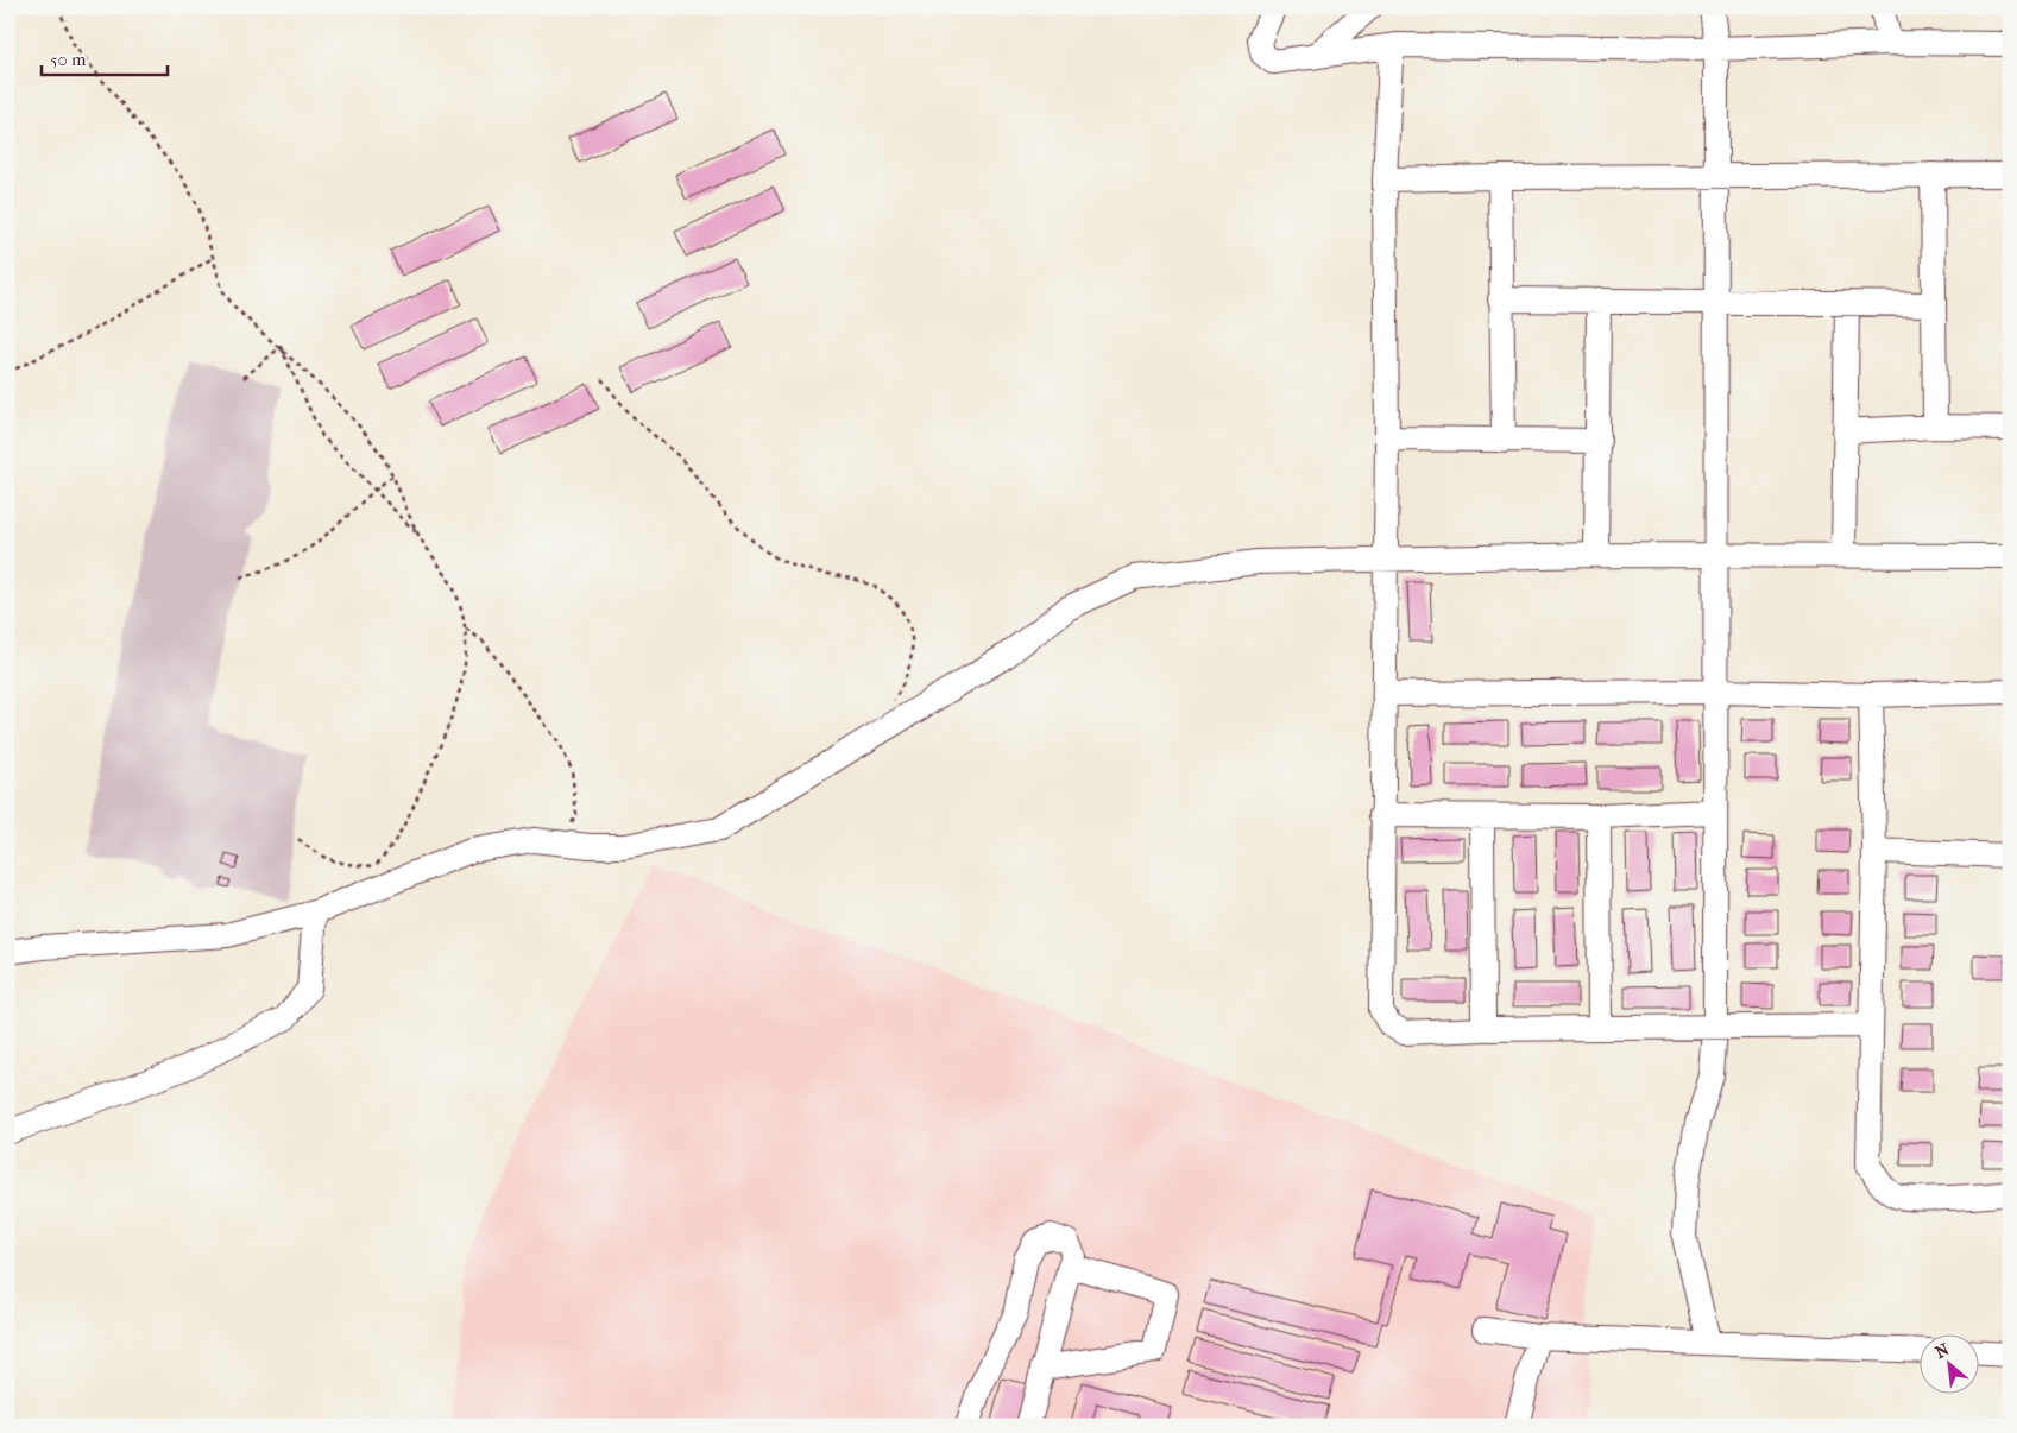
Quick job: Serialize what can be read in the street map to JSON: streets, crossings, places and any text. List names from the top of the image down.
{
  "scale_bar": "50 m",
  "north": "top left"
}
